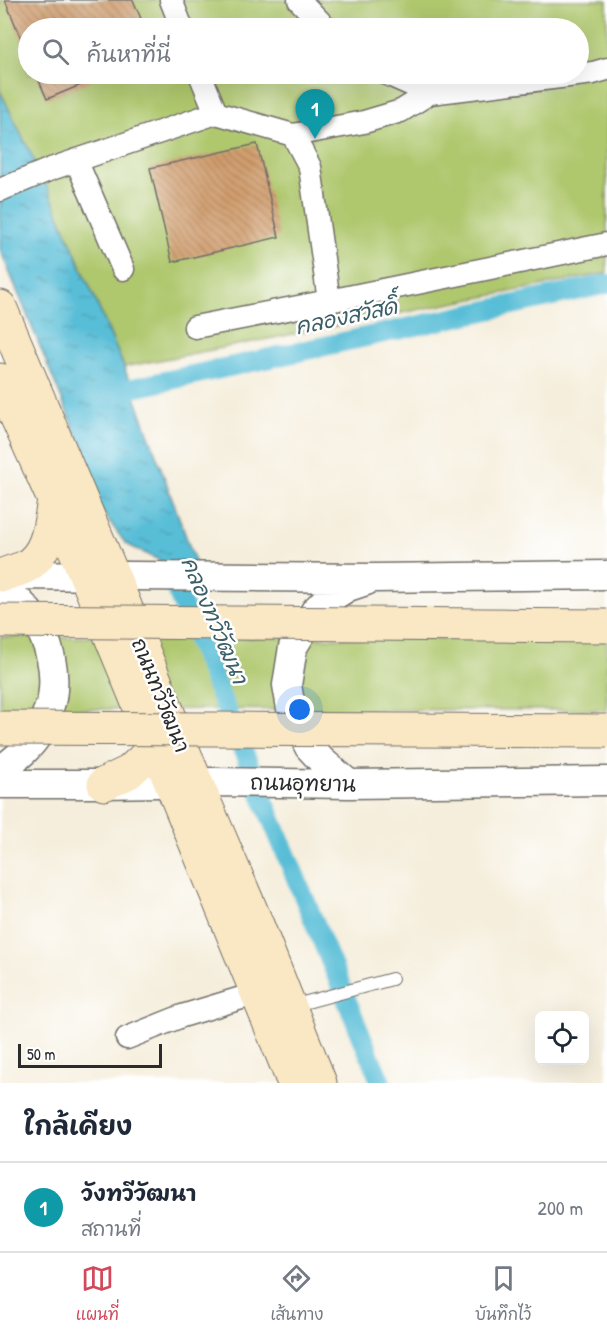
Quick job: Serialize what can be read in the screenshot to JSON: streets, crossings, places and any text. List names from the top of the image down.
{
  "streets": {
    "main road": ["ถนนทวีวัฒนา"],
    "street": ["ถนนอุทยาน"]
  },
  "crossings": [
    ["ถนนทวีวัฒนา", "ถนนอุทยาน"]
  ],
  "water": ["คลองสวัสดิ์", "คลองทวีวัฒนา"],
  "scale_bar": "50 m",
  "page": {
    "search": "ค้นหาที่นี่",
    "pins": "1",
    "scale": "50 m",
    "heading": "ใกล้เคียง",
    "list": [
      {
        "mark": "1",
        "name": "วังทวีวัฒนา",
        "note": "สถานที่",
        "value": "200 m"
      }
    ],
    "nav": ["แผนที่", "เส้นทาง", "บันทึกไว้"]
  }
}
